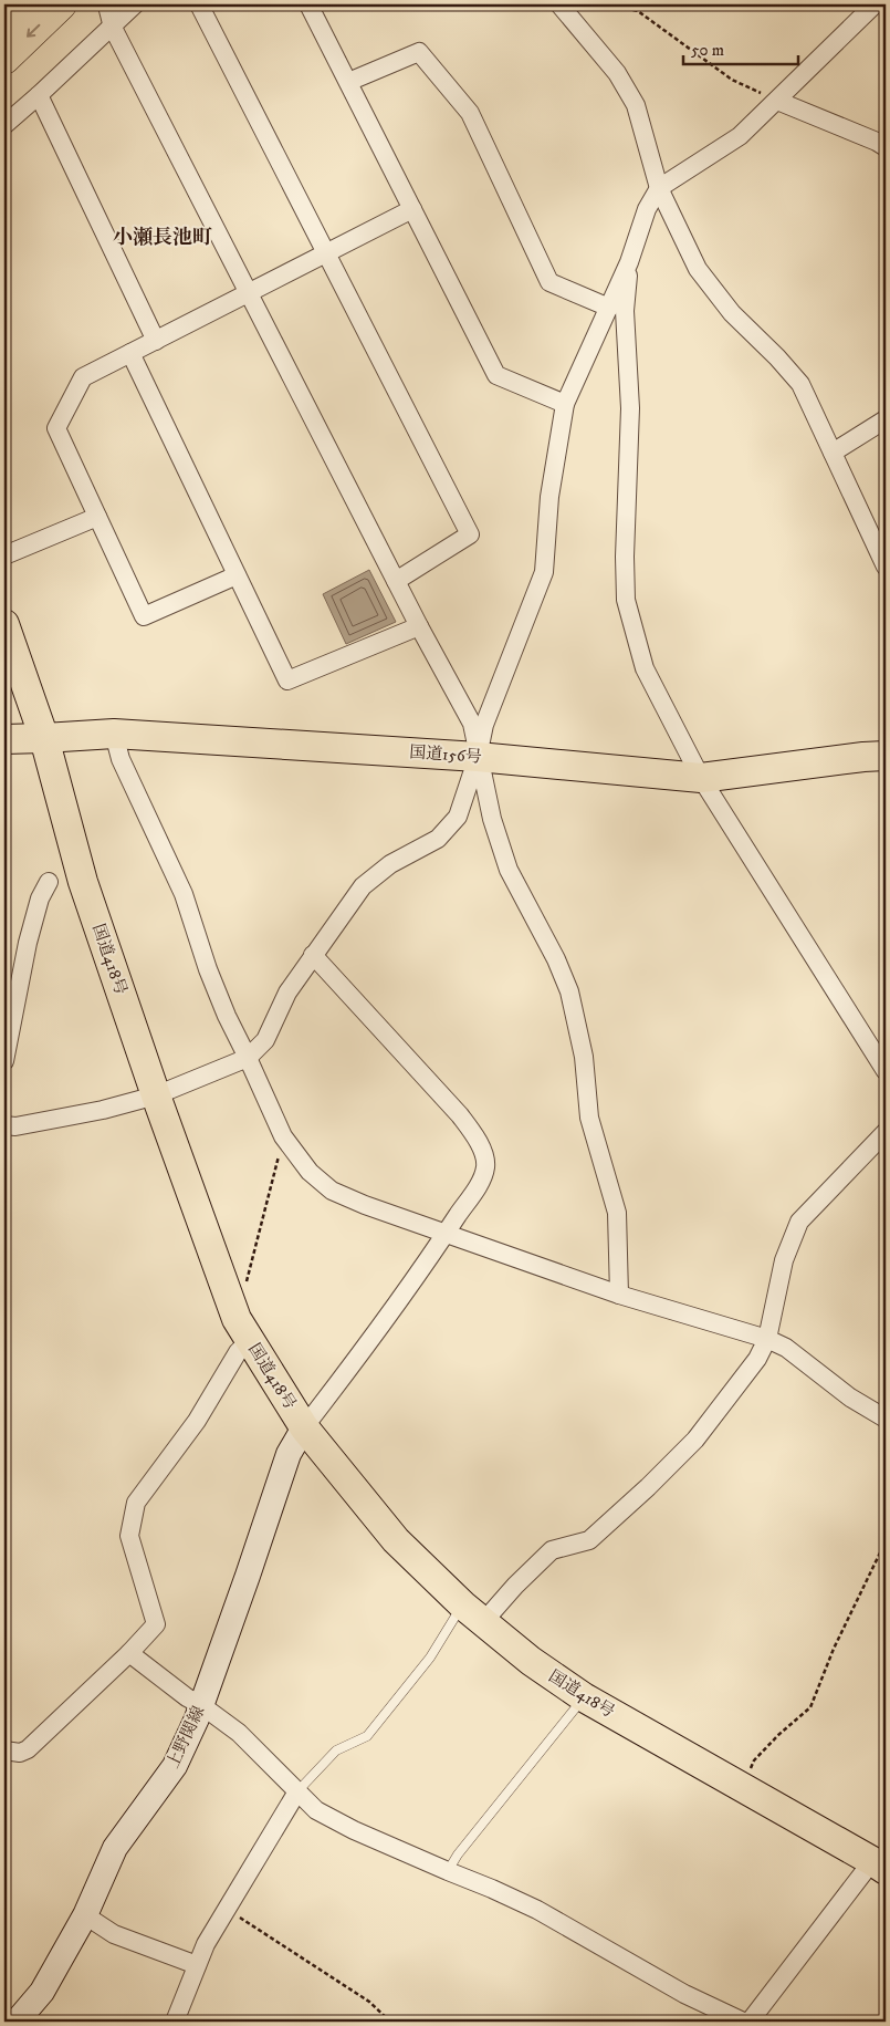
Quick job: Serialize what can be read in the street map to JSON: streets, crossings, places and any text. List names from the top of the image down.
{
  "streets": {
    "highway": ["国道156号", "国道418号"],
    "main road": ["上野関線"]
  },
  "crossings": [
    ["国道156号", "国道418号"],
    ["国道418号", "上野関線"]
  ],
  "districts": ["小瀬長池町"],
  "scale_bar": "50 m"
}
